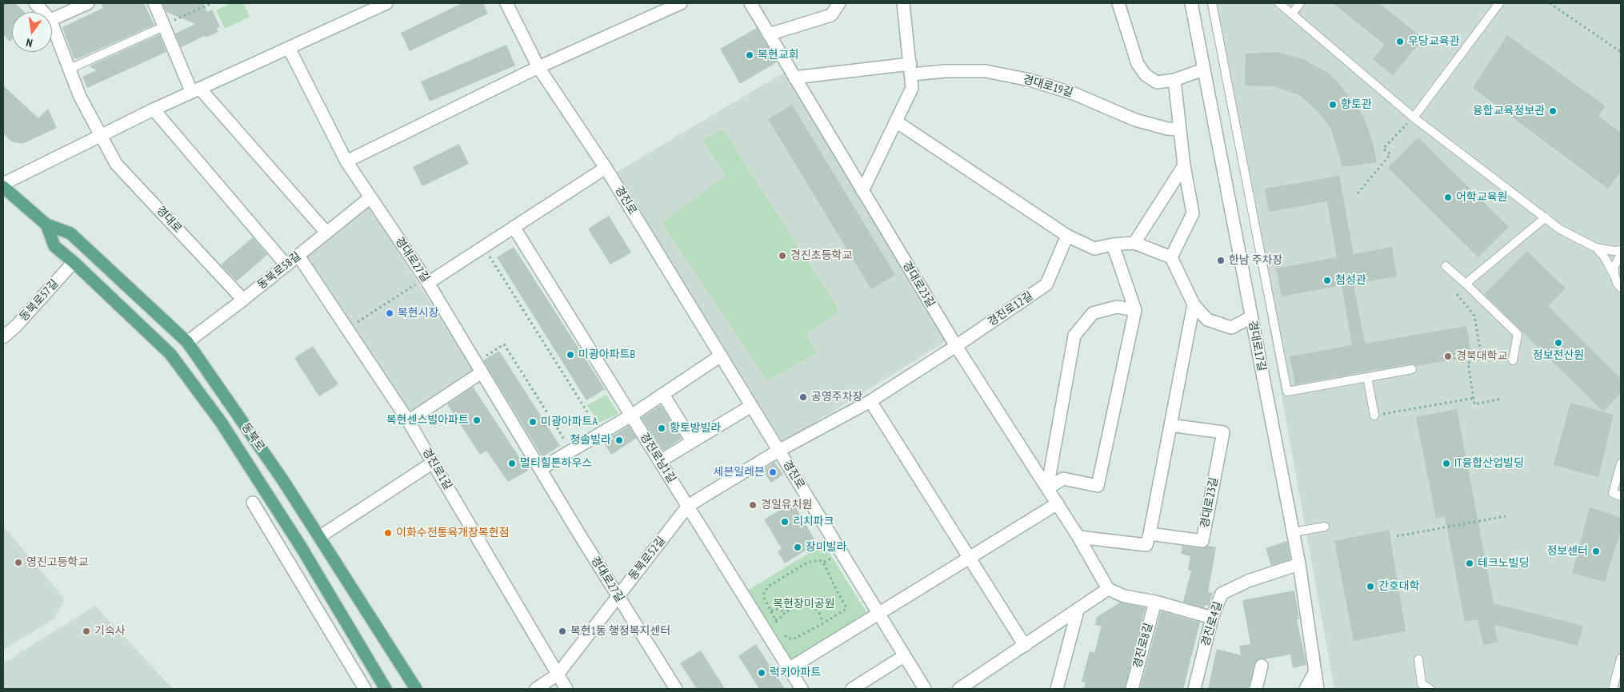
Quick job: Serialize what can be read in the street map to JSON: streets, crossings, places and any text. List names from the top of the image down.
{
  "streets": {
    "main road": ["동북로"],
    "street": [
      "경대로19길",
      "경진로",
      "경대로",
      "경대로27길",
      "동북로58길",
      "경대로23길",
      "동북로57길",
      "경진로12길",
      "경대로17길",
      "경진로남1길",
      "경진로1길",
      "동북로52길",
      "경진로4길",
      "경진로8길"
    ]
  },
  "crossings": [
    ["경대로19길", "경대로23길"],
    ["경진로", "경진로12길"],
    ["경진로", "동북로52길"],
    ["경대로", "동북로58길"],
    ["경대로27길", "동북로58길"],
    ["경대로27길", "동북로52길"],
    ["동북로58길", "동북로"],
    ["동북로58길", "경진로1길"],
    ["경대로23길", "경진로12길"],
    ["동북로57길", "동북로"],
    ["경진로12길", "동북로52길"],
    ["경대로17길", "경진로4길"],
    ["경진로남1길", "동북로52길"],
    ["경진로1길", "동북로52길"]
  ],
  "parks": ["복현장미공원"],
  "places": [
    "우당교육관",
    "복현교회",
    "향토관",
    "융합교육정보관",
    "어학교육원",
    "경진초등학교",
    "한남 주차장",
    "첨성관",
    "복현시장",
    "정보전산원",
    "미광아파트B",
    "경북대학교",
    "공영주차장",
    "복현센스빌아파트",
    "미광아파트A",
    "황토방빌라",
    "청솔빌라",
    "멀티힐튼하우스",
    "IT융합산업빌딩",
    "세븐일레븐",
    "경일유치원",
    "리치파크",
    "이화수전통육개장복현점",
    "장미빌라",
    "정보센터",
    "영진고등학교",
    "테크노빌딩",
    "간호대학",
    "기숙사",
    "복현1동 행정복지센터",
    "럭키아파트"
  ],
  "north": "bottom"
}
